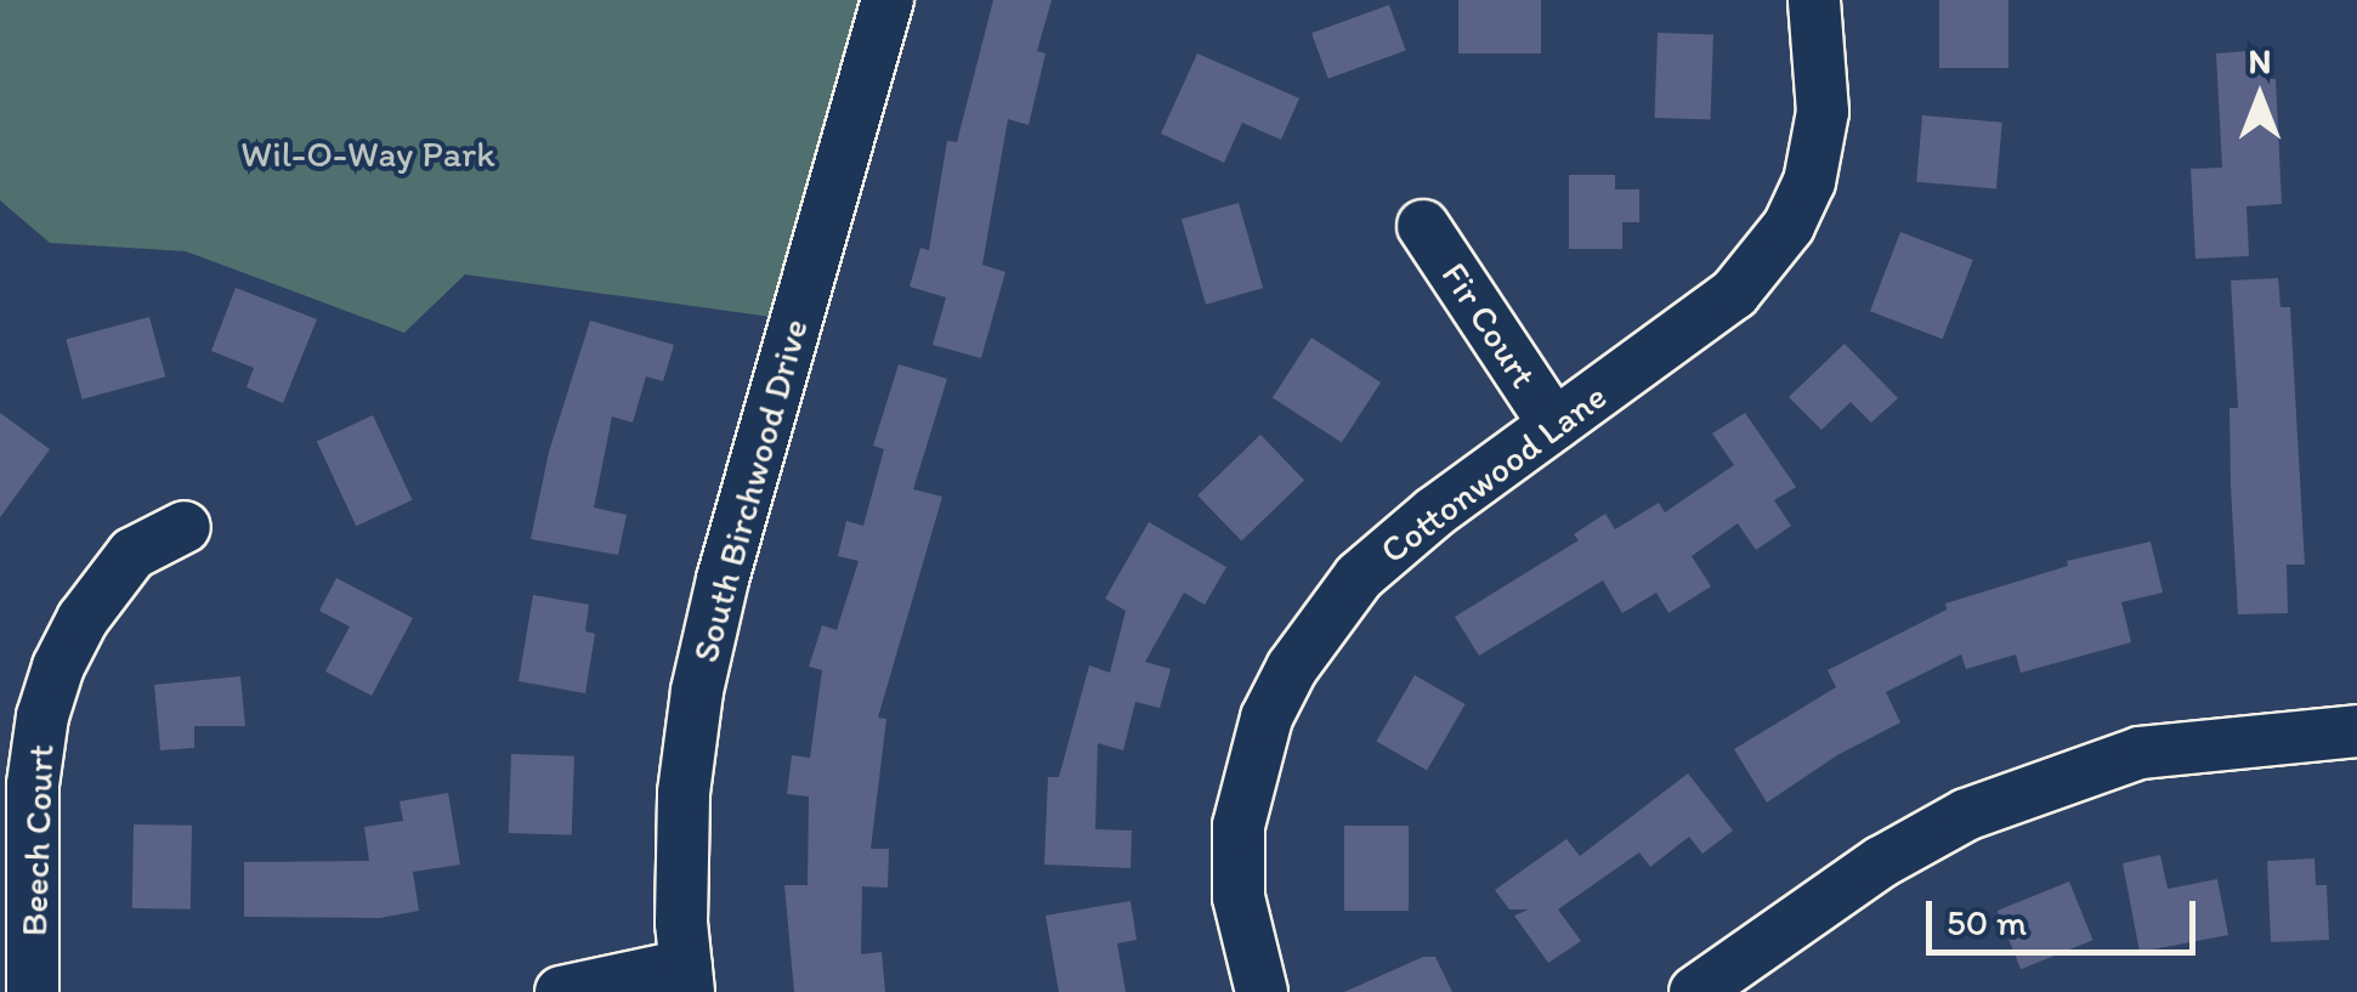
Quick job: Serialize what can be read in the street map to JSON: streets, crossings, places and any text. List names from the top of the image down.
{
  "streets": {
    "street": [
      "Fir Court",
      "Cottonwood Lane",
      "South Birchwood Drive",
      "Beech Court"
    ]
  },
  "crossings": [
    ["Fir Court", "Cottonwood Lane"]
  ],
  "parks": ["Wil-O-Way Park"],
  "scale_bar": "50 m",
  "north": "top"
}
